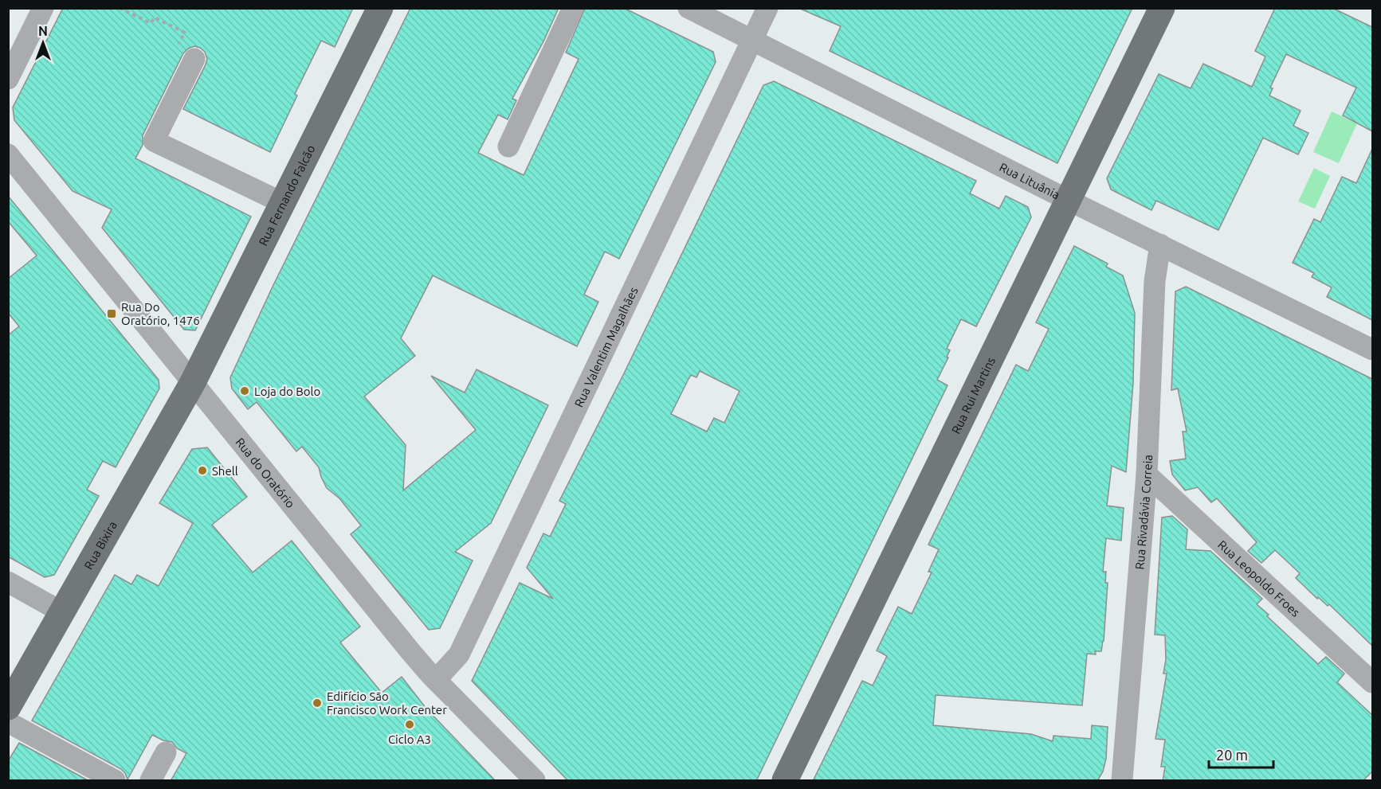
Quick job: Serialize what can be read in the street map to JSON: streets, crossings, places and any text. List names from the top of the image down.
{
  "streets": {
    "main road": ["Rua Fernando Falcão", "Rua Rui Martins", "Rua Bixira"],
    "street": [
      "Rua Lituânia",
      "Rua Valentim Magalhães",
      "Rua do Oratório",
      "Rua Rivadávia Correia",
      "Rua Leopoldo Froes"
    ]
  },
  "crossings": [
    ["Rua Lituânia", "Rua Valentim Magalhães"],
    ["Rua Lituânia", "Rua Rui Martins"],
    ["Rua Lituânia", "Rua Rivadávia Correia"],
    ["Rua Fernando Falcão", "Rua do Oratório"],
    ["Rua Fernando Falcão", "Rua Bixira"],
    ["Rua Valentim Magalhães", "Rua do Oratório"],
    ["Rua do Oratório", "Rua Bixira"],
    ["Rua Rivadávia Correia", "Rua Leopoldo Froes"]
  ],
  "places": {
    "transit": ["Rua Do Oratório, 1476"],
    "other": [
      "Loja do Bolo",
      "Shell",
      "Edifício São Francisco Work Center",
      "Ciclo A3"
    ]
  },
  "scale_bar": "20 m",
  "north": "top"
}
